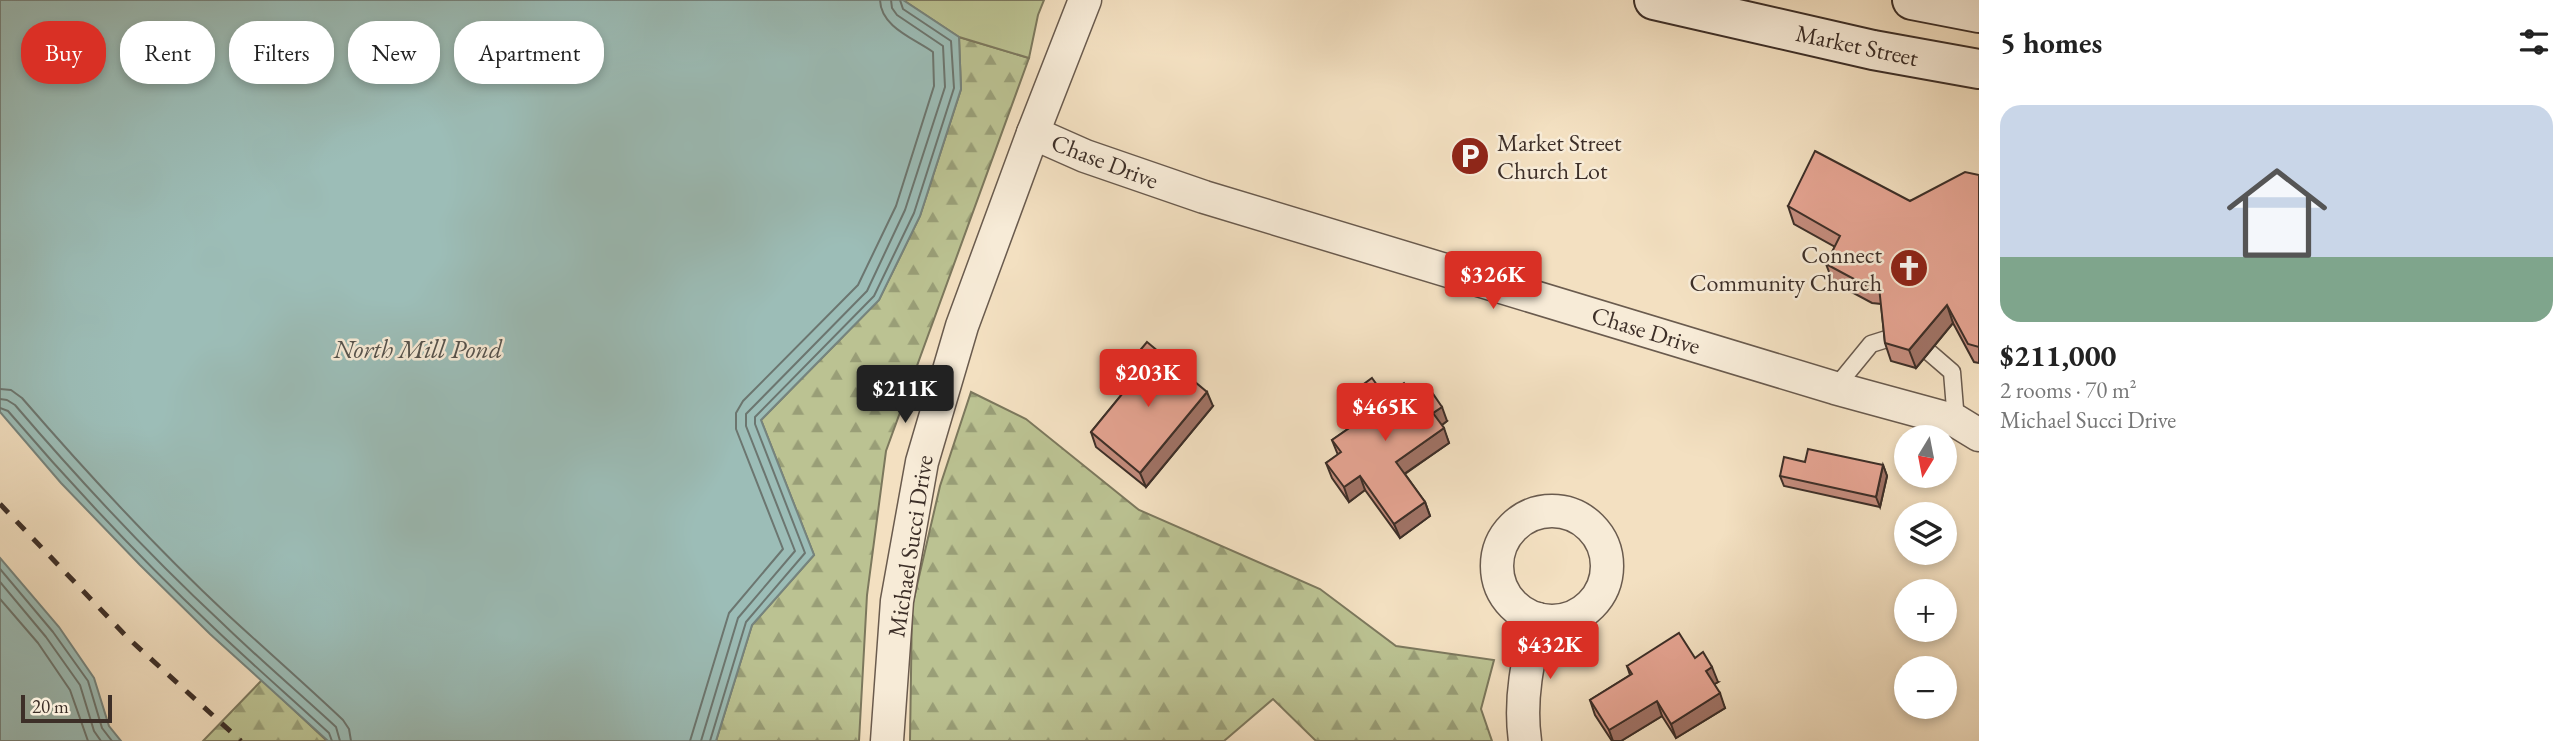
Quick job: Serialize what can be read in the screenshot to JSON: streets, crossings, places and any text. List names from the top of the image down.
{
  "streets": {
    "main road": ["Market Street"],
    "street": ["Chase Drive", "Michael Succi Drive"]
  },
  "crossings": [
    ["Chase Drive", "Michael Succi Drive"]
  ],
  "water": ["North Mill Pond"],
  "places": {
    "parking": ["Market Street Church Lot"],
    "church": ["Connect Community Church"]
  },
  "scale_bar": "20 m",
  "north": "bottom",
  "page": {
    "heading": "5 homes",
    "chip": [
      "Buy",
      "Rent",
      "Filters",
      "New",
      "Apartment"
    ],
    "list": [
      {
        "name": "$211,000",
        "note": "2 rooms · 70 m² · Michael Succi Drive"
      }
    ],
    "price": [
      "$326K",
      "$203K",
      "$211K",
      "$465K",
      "$432K"
    ],
    "map_buttons": ["+", "−"],
    "scale": "20 m"
  }
}
